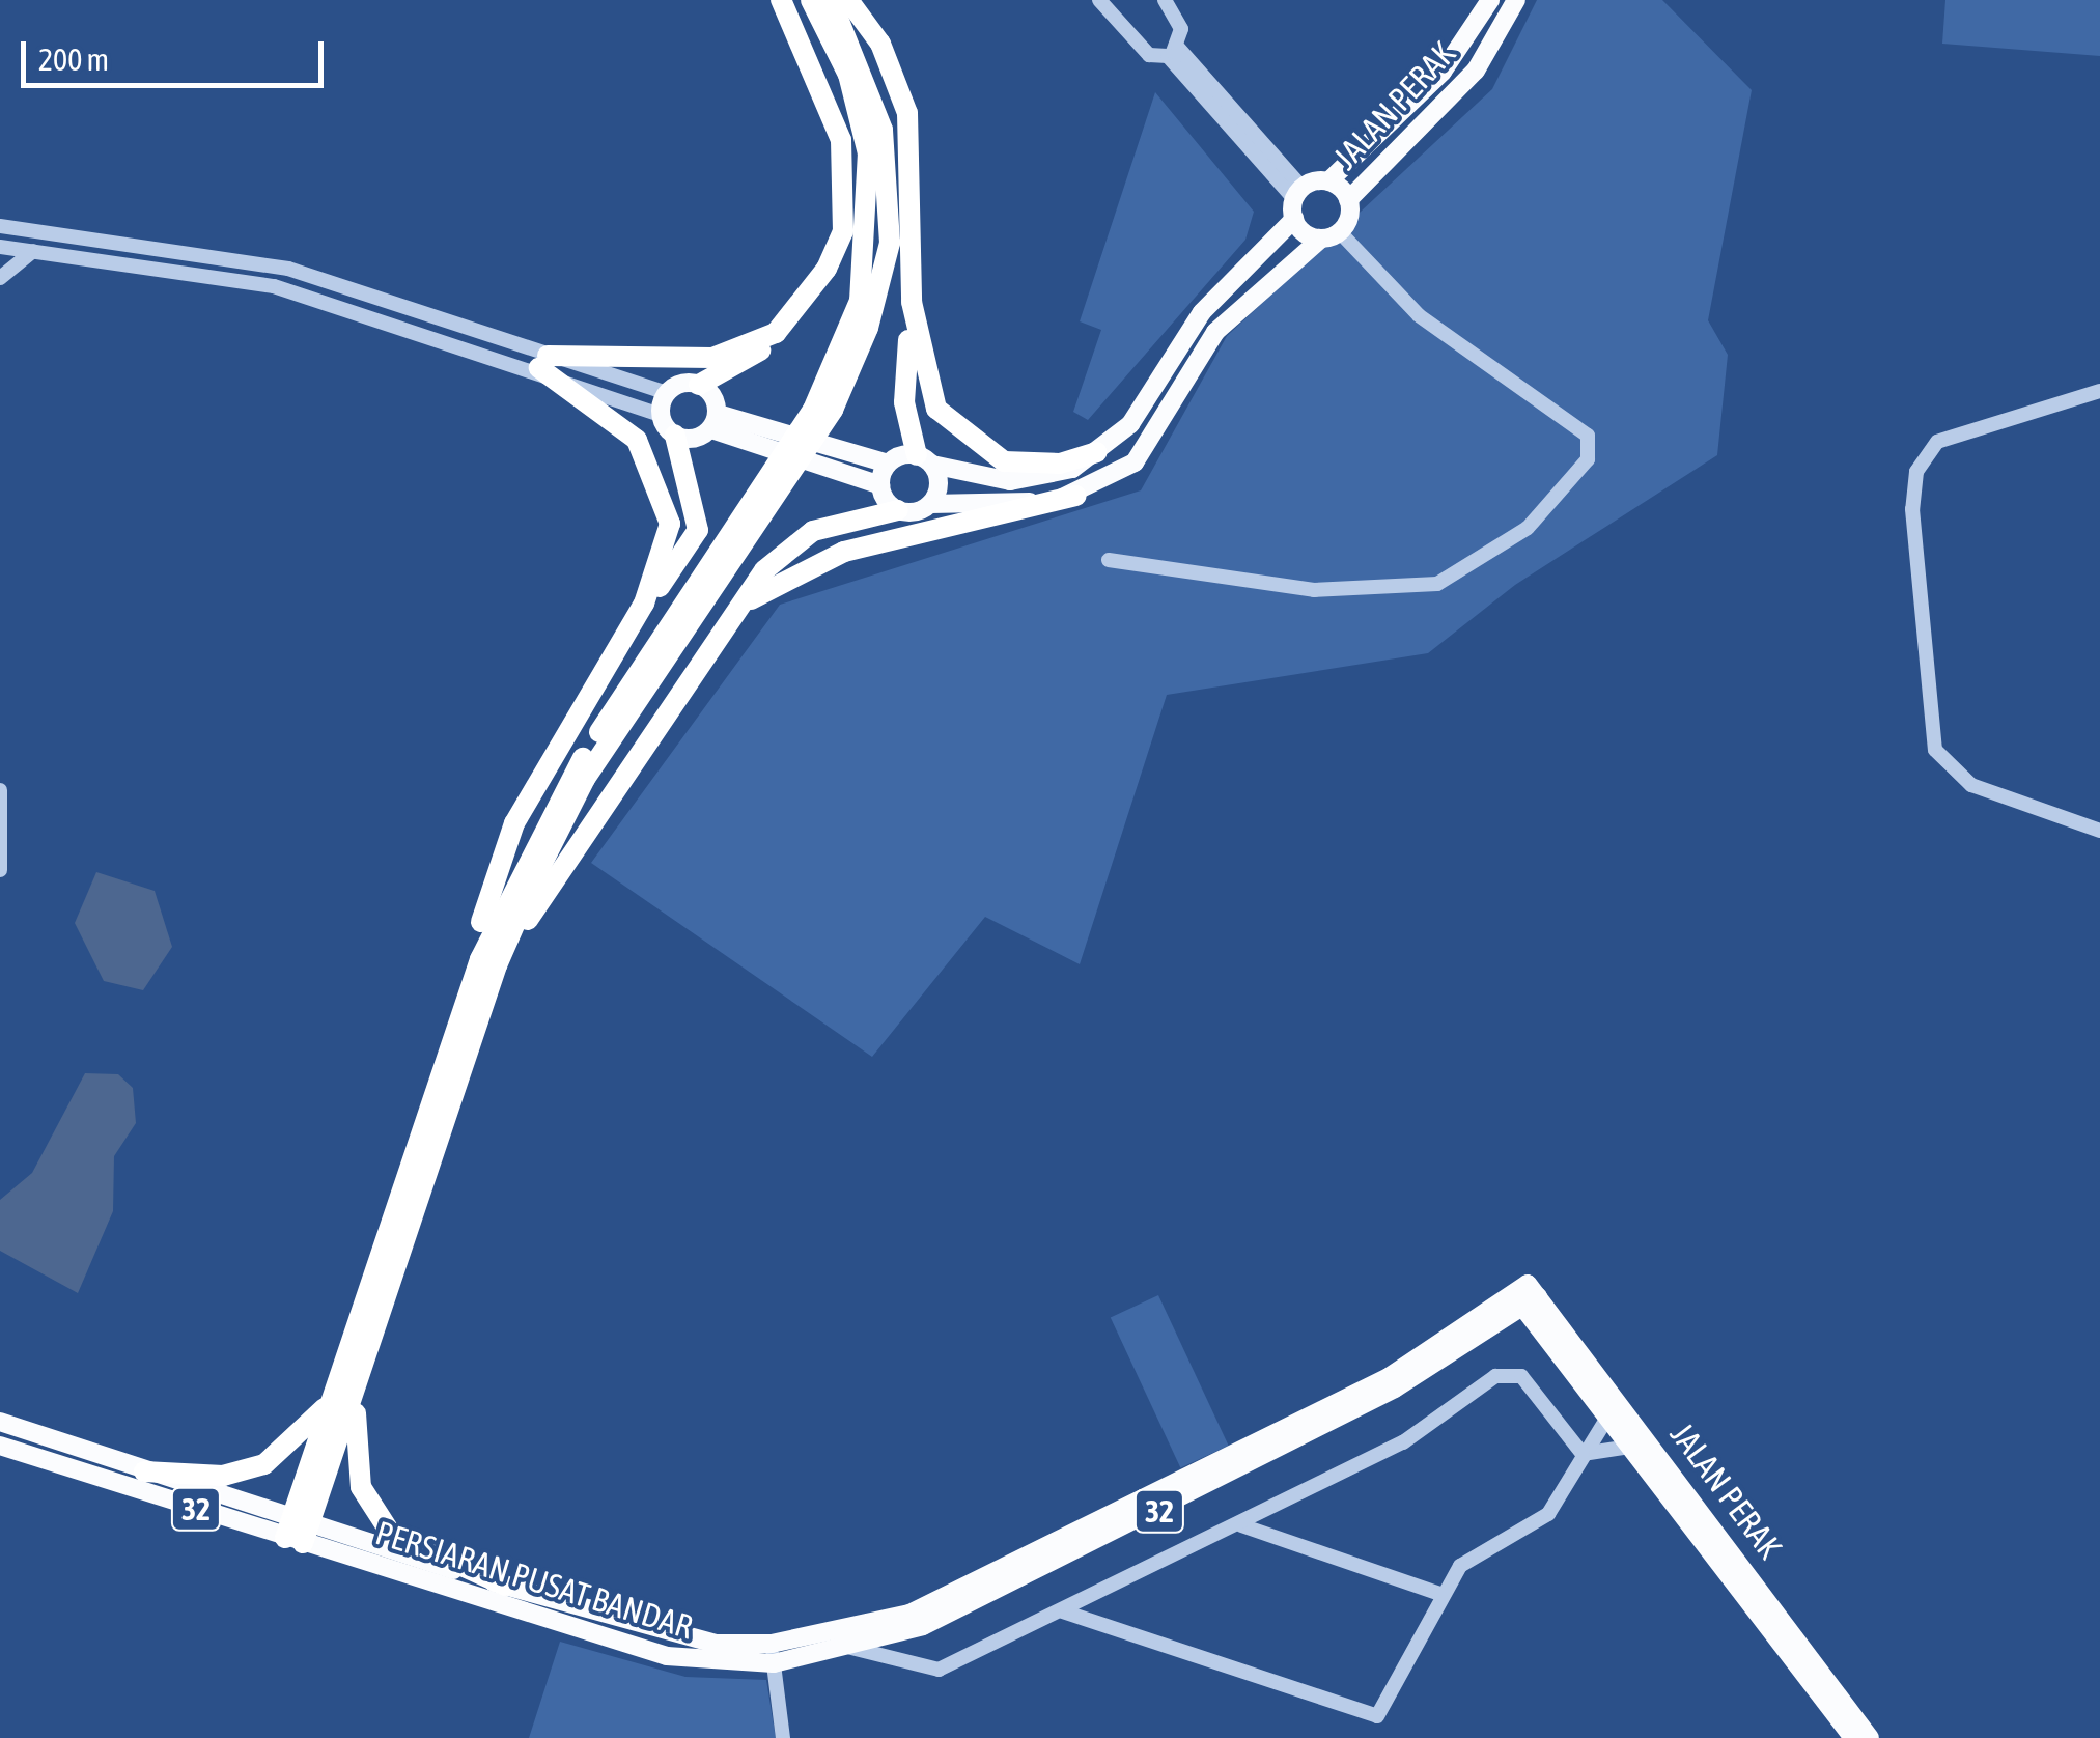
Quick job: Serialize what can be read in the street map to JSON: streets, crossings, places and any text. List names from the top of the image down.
{
  "streets": {
    "main road": ["JALAN PERAK", "32", "PERSIARAN PUSAT BANDAR"]
  },
  "crossings": [
    ["JALAN PERAK", "PERSIARAN PUSAT BANDAR"]
  ],
  "scale_bar": "200 m"
}
